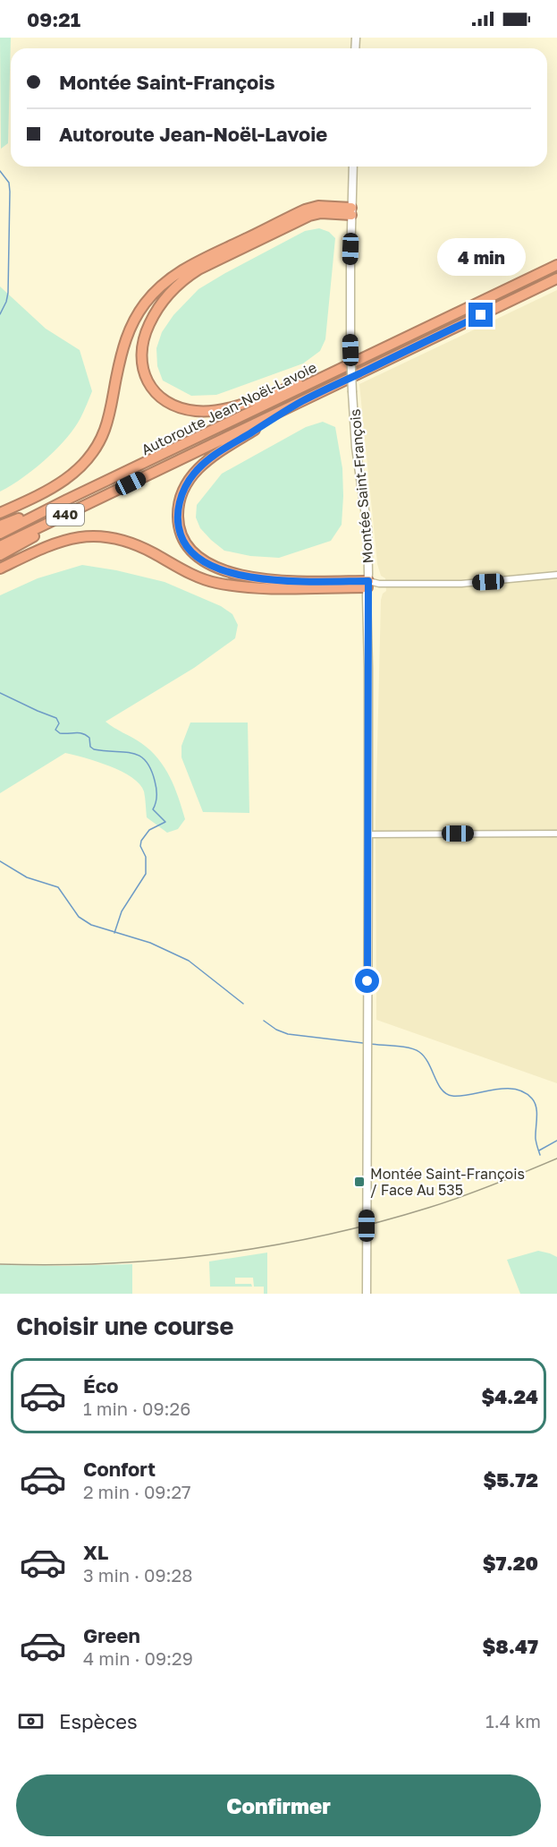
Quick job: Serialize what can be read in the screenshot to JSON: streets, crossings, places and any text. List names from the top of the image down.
{
  "streets": {
    "highway": ["Autoroute Jean-Noël-Lavoie", "440"],
    "street": ["Montée Saint-François"]
  },
  "places": {
    "transit": ["Montée Saint-François / Face Au 535"]
  },
  "page": {
    "status": "09:21",
    "banner": ["Montée Saint-François", "Autoroute Jean-Noël-Lavoie"],
    "bubble": "4 min",
    "heading": "Choisir une course",
    "list": [
      {
        "name": "Éco",
        "note": "1 min · 09:26",
        "value": "$4.24"
      },
      {
        "name": "Confort",
        "note": "2 min · 09:27",
        "value": "$5.72"
      },
      {
        "name": "XL",
        "note": "3 min · 09:28",
        "value": "$7.20"
      },
      {
        "name": "Green",
        "note": "4 min · 09:29",
        "value": "$8.47"
      }
    ],
    "pay": ["Espèces", "1.4 km"],
    "buttons": "Confirmer"
  }
}
